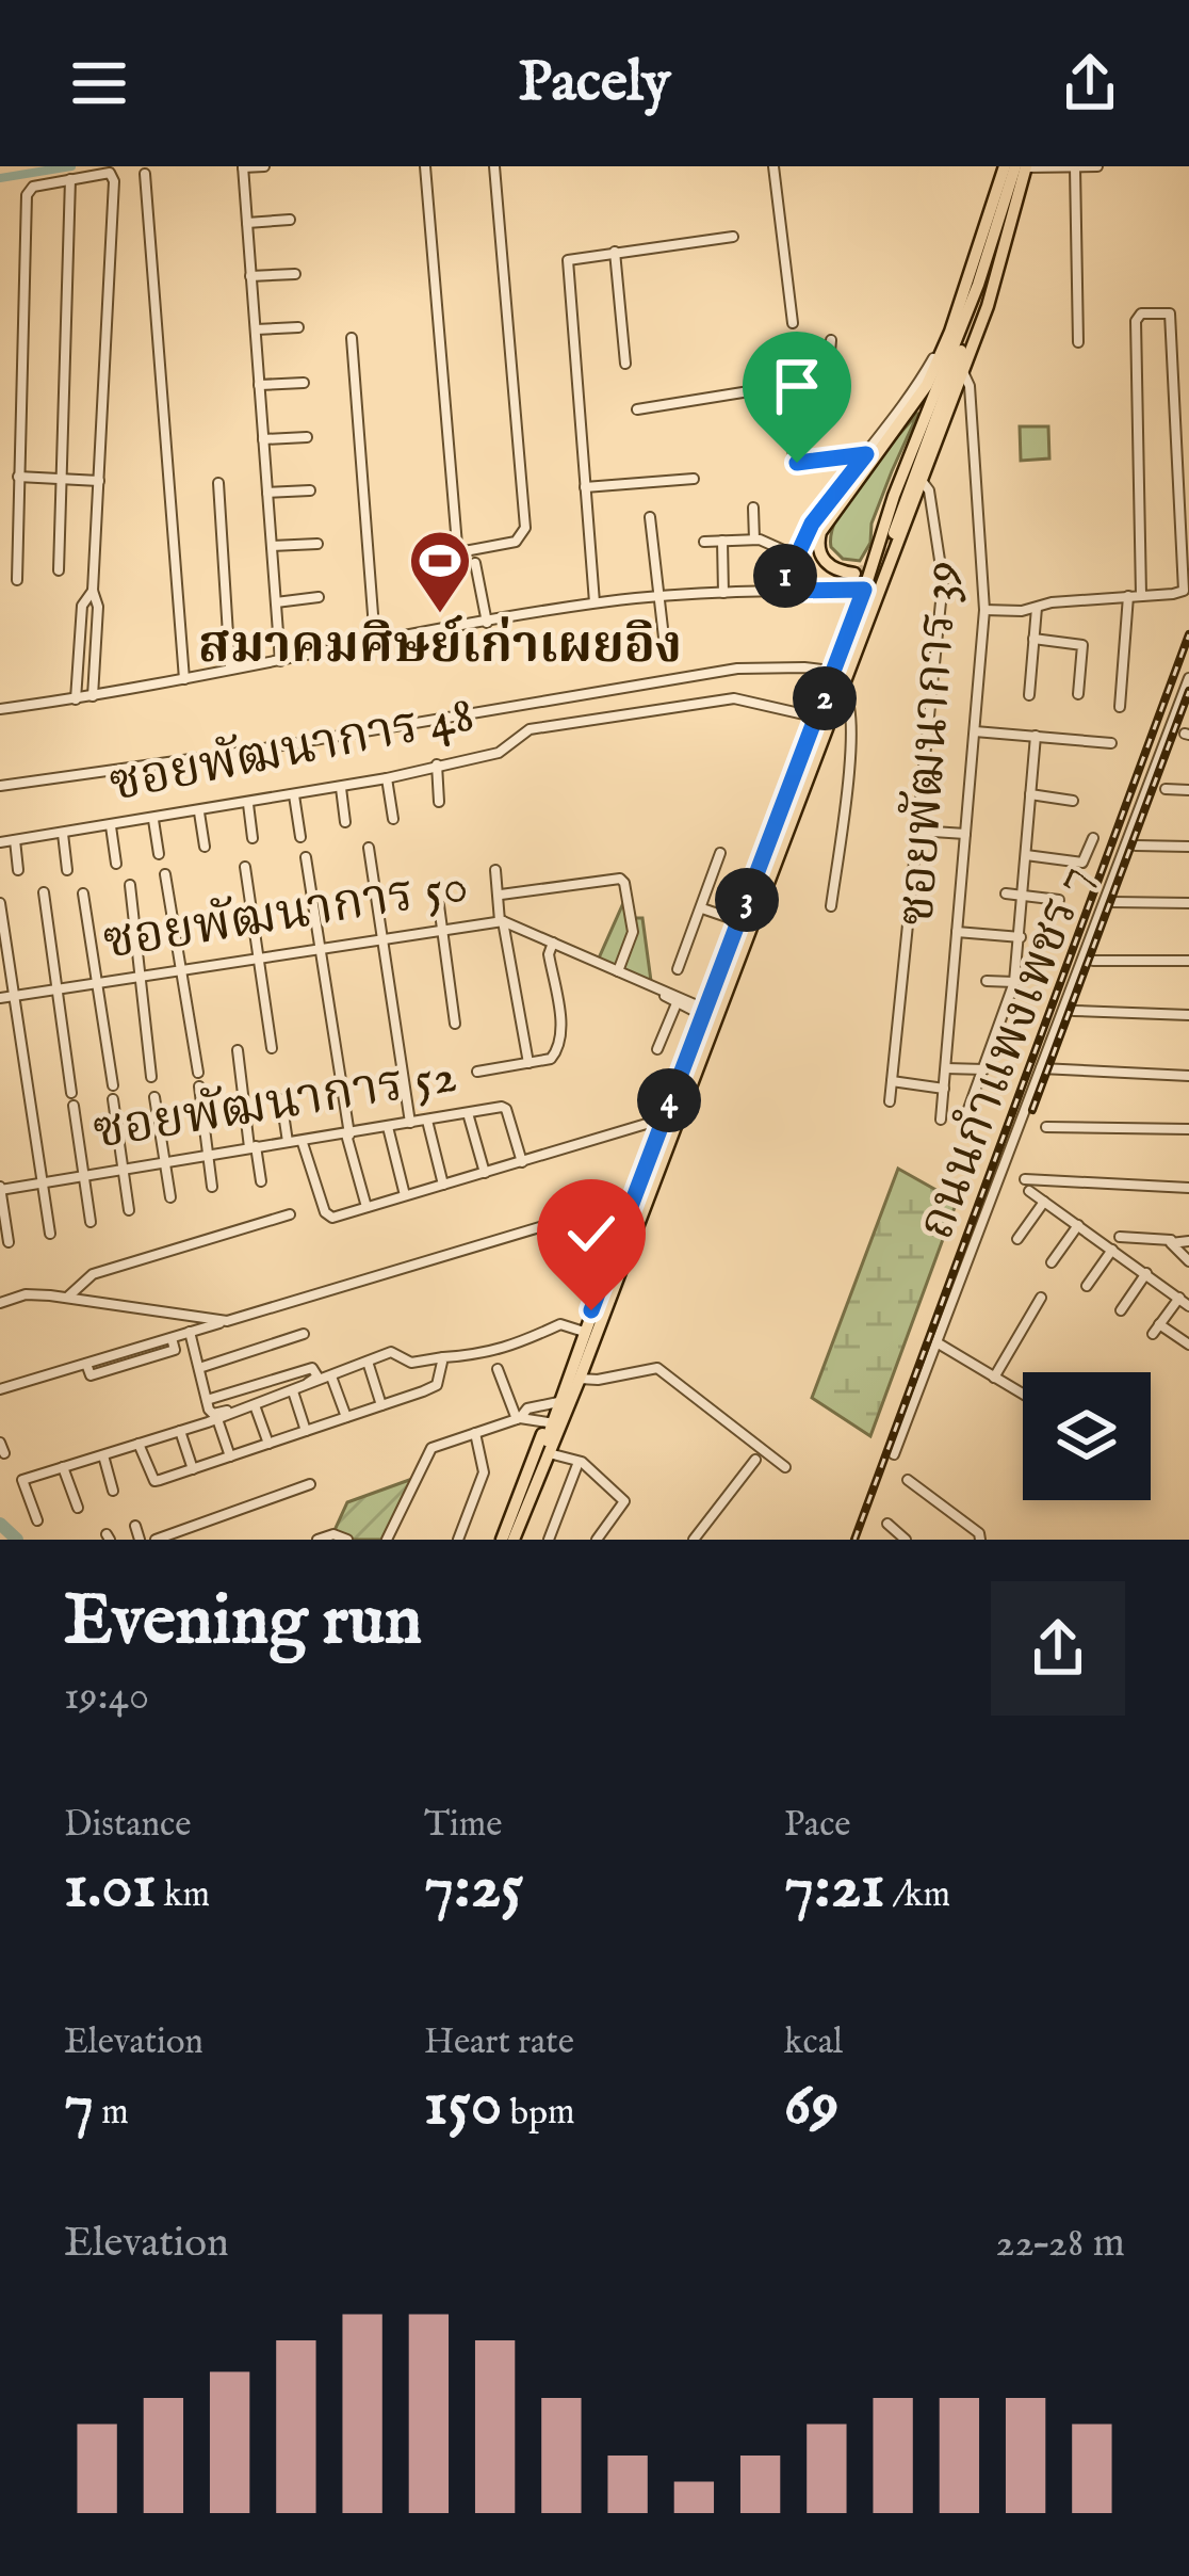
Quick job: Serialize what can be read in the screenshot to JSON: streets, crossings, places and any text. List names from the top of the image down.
{
  "streets": {
    "street": [
      "ซอยพัฒนาการ 39",
      "ซอยพัฒนาการ 48",
      "ซอยพัฒนาการ 50",
      "ถนนกำแพงเพชร 7",
      "ซอยพัฒนาการ 52"
    ]
  },
  "places": {
    "sports": ["สมาคมศิษย์เก่าเผยอิง"]
  },
  "page": {
    "header": "Pacely",
    "pins": [
      "1",
      "2",
      "3",
      "4"
    ],
    "heading": ["Evening run", "19:40"],
    "stats": [
      ["Distance", "1.01 km"],
      ["Time", "7:25"],
      ["Pace", "7:21 /km"],
      ["Elevation", "7 m"],
      ["Heart rate", "150 bpm"],
      ["kcal", "69"]
    ],
    "chart": ["Elevation", "22–28 m"]
  }
}
